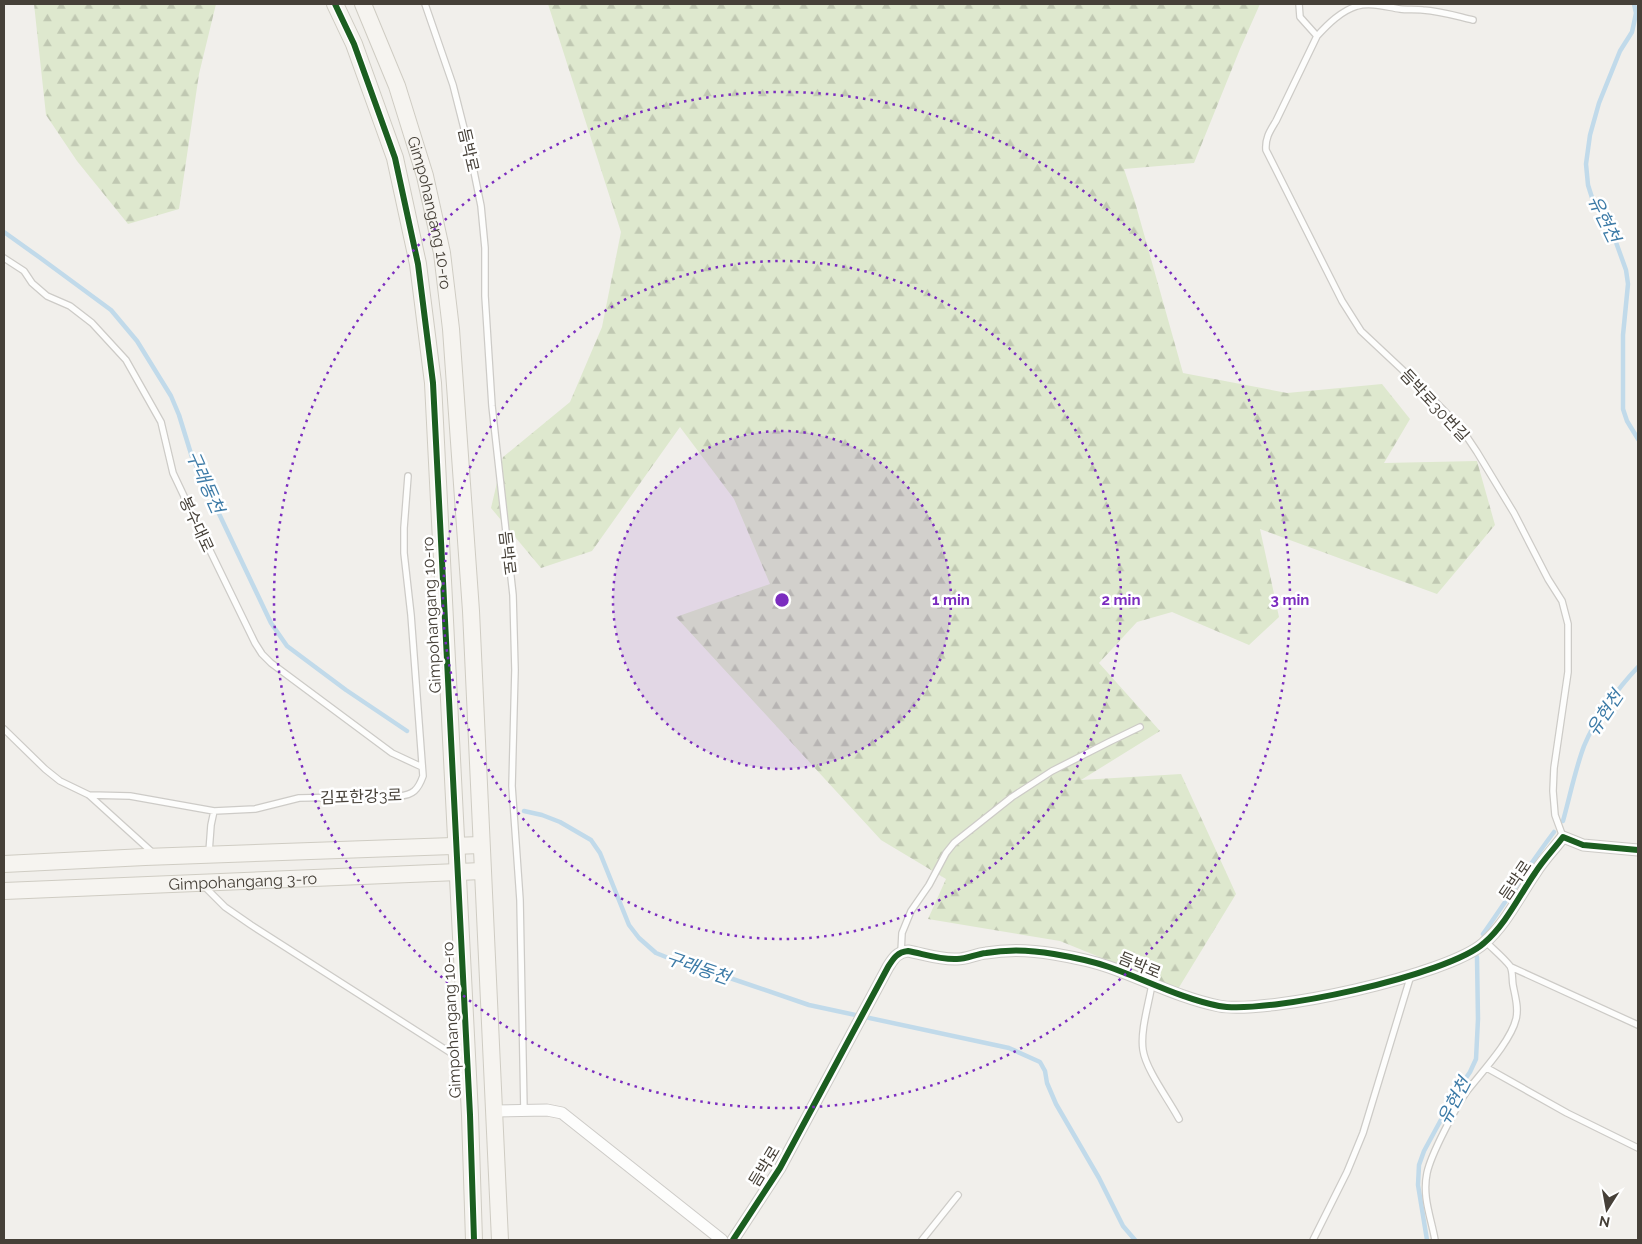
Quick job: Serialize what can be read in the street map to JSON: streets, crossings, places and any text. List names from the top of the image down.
{
  "streets": {
    "street": ["듬박로", "Gimpohangang 10-ro", "Gimpohangang 3-ro"],
    "lane": ["듬박로30번길", "봉수대로", "김포한강3로"]
  },
  "crossings": [
    ["듬박로", "듬박로30번길"],
    ["Gimpohangang 10-ro", "Gimpohangang 3-ro"],
    ["봉수대로", "김포한강3로"]
  ],
  "water": ["유현천", "구래동천"],
  "north": "bottom",
  "rings": ["1 min", "2 min", "3 min"]
}
